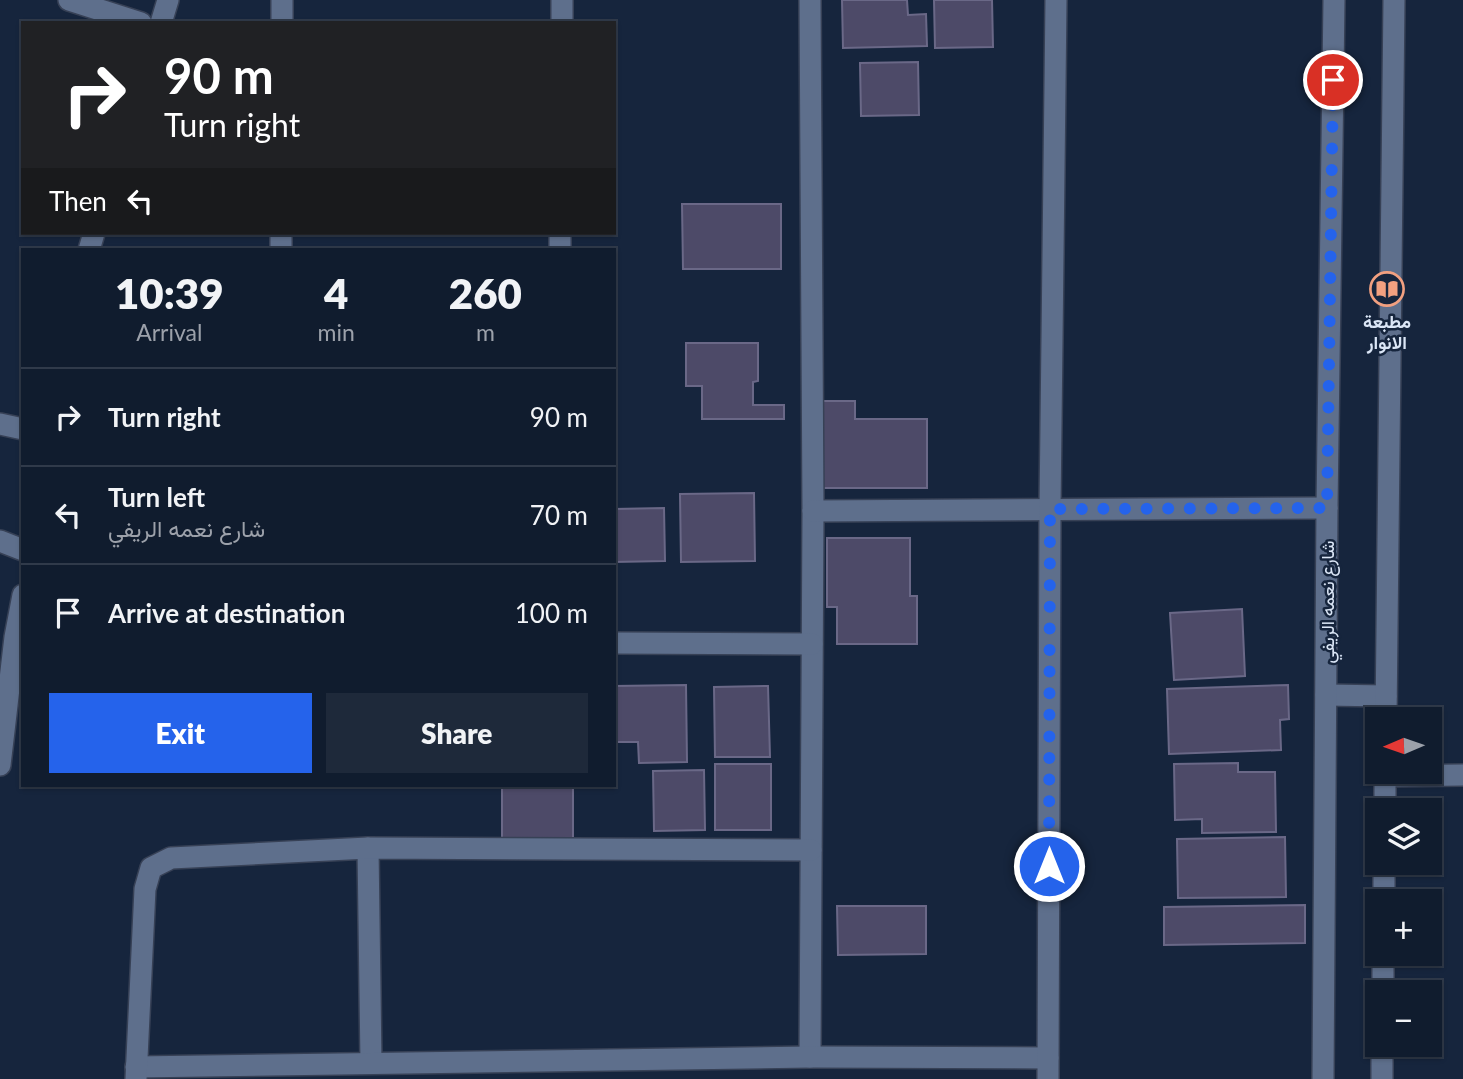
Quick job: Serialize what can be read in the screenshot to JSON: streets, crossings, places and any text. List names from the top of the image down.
{
  "streets": {
    "street": ["شارع نعمه الريفي"]
  },
  "places": {
    "library": ["مطبعة الانوار"]
  },
  "north": "left",
  "page": {
    "turn": ["90 m", "Turn right"],
    "then": "Then",
    "eta": [
      "10:39",
      "Arrival",
      "4",
      "min",
      "260",
      "m"
    ],
    "list": [
      {
        "name": "Turn right",
        "value": "90 m"
      },
      {
        "name": "Turn left",
        "note": "شارع نعمه الريفي",
        "value": "70 m"
      },
      {
        "name": "Arrive at destination",
        "value": "100 m"
      }
    ],
    "buttons": ["Exit", "Share"],
    "map_buttons": ["+", "−"]
  }
}
